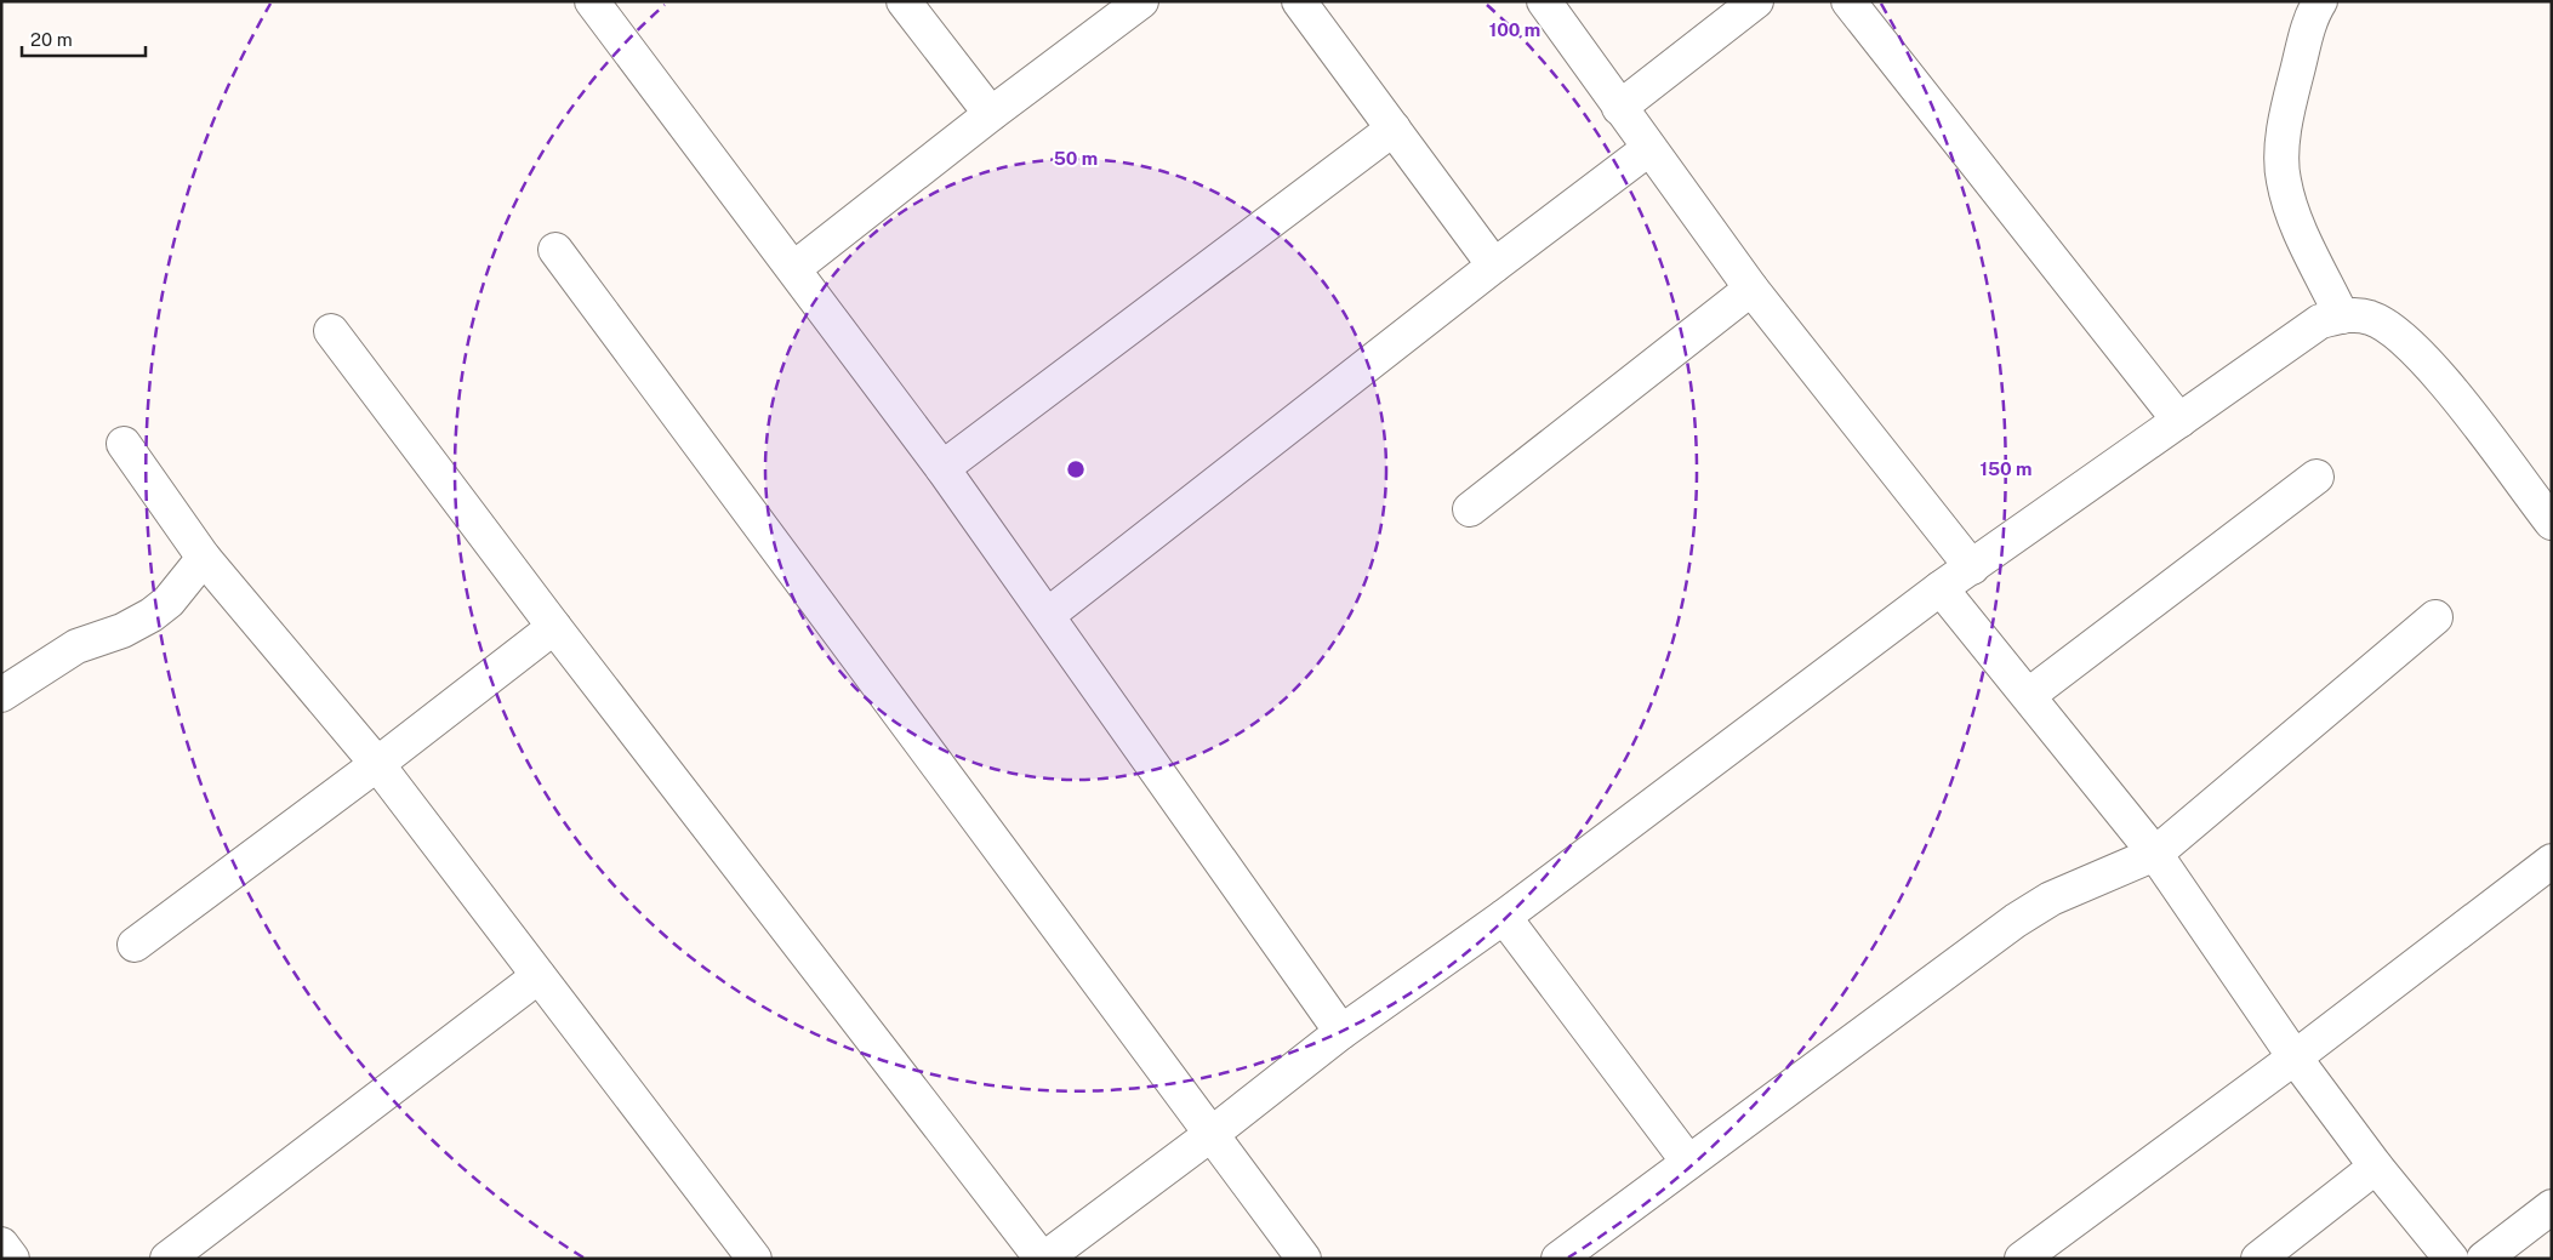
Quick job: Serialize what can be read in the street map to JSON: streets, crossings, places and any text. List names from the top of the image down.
{
  "scale_bar": "20 m",
  "rings": ["100 m", "50 m", "150 m"]
}
